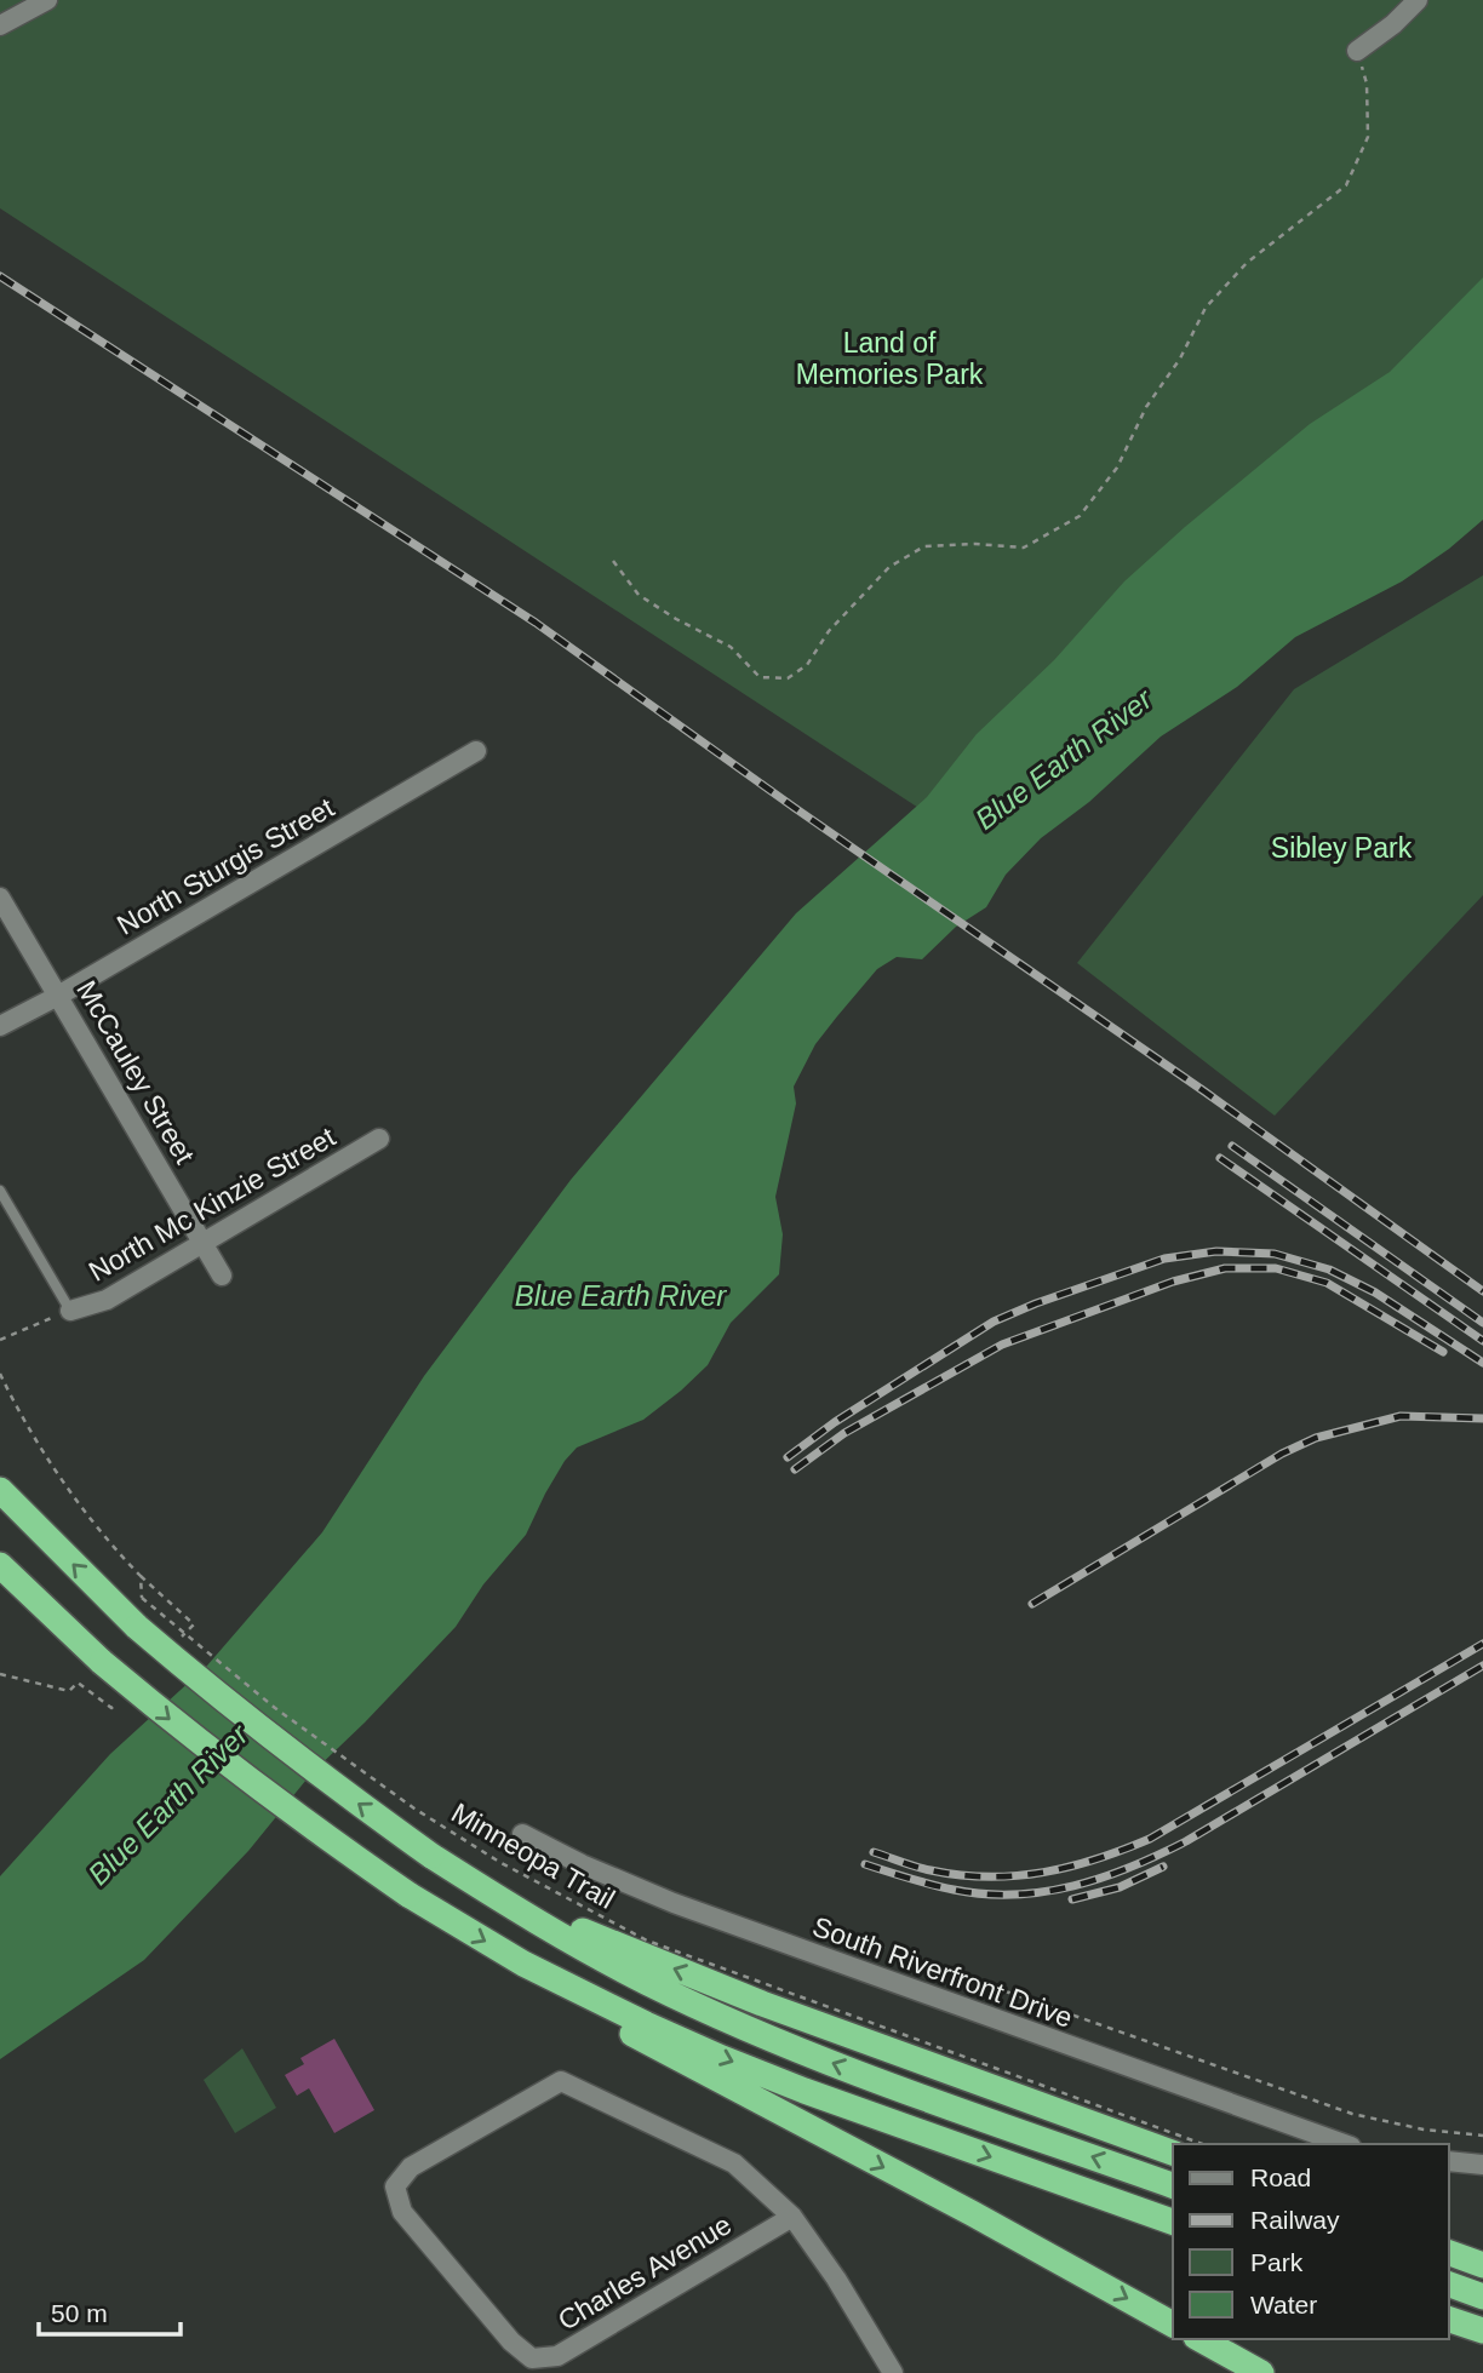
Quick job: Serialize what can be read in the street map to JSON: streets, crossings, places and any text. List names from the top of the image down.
{
  "streets": {
    "street": [
      "North Sturgis Street",
      "McCauley Street",
      "North Mc Kinzie Street",
      "South Riverfront Drive",
      "Charles Avenue"
    ],
    "path": ["Minneopa Trail"]
  },
  "crossings": [
    ["North Sturgis Street", "McCauley Street"],
    ["McCauley Street", "North Mc Kinzie Street"]
  ],
  "water": ["Blue Earth River"],
  "parks": ["Land of Memories Park", "Sibley Park"],
  "legend": [
    "Road",
    "Railway",
    "Park",
    "Water"
  ],
  "scale_bar": "50 m"
}
